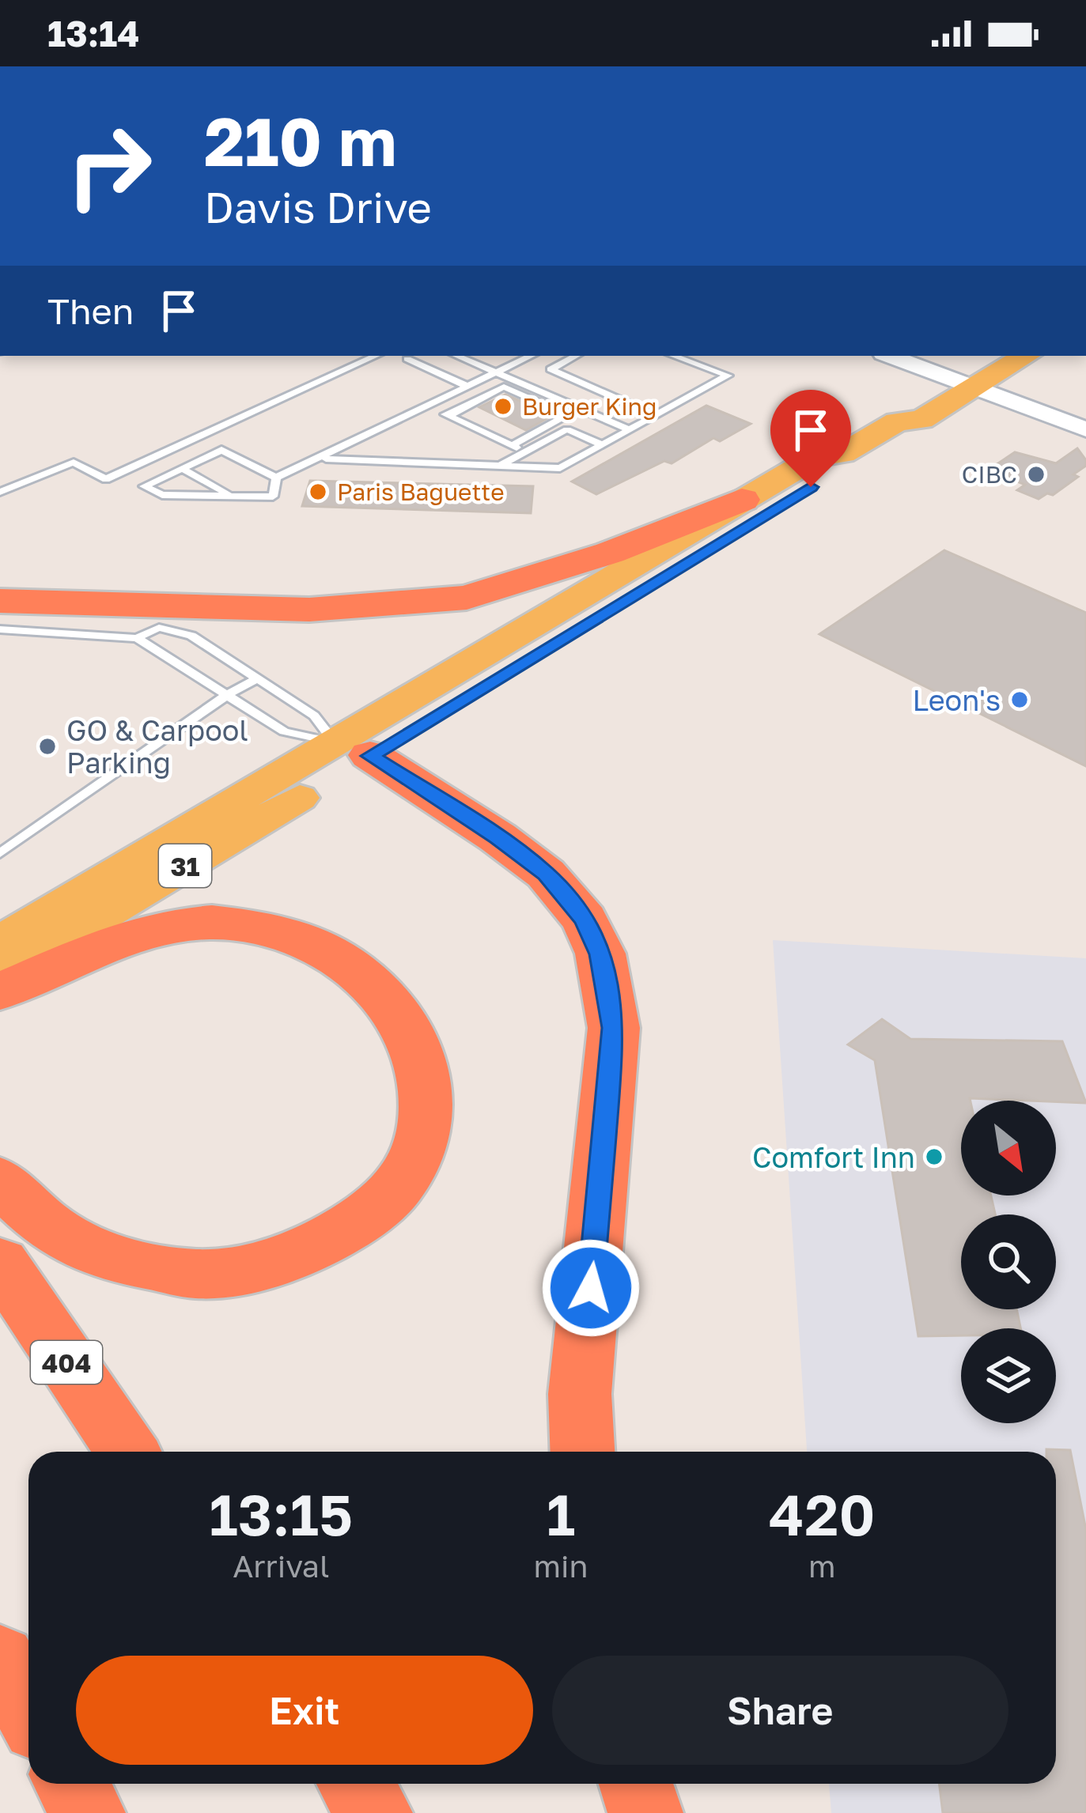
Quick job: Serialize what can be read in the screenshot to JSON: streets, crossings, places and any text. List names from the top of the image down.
{
  "streets": {
    "highway": ["404"],
    "main road": ["31"]
  },
  "places": [
    "Burger King",
    "CIBC",
    "Paris Baguette",
    "Leon's",
    "GO & Carpool Parking",
    "Comfort Inn"
  ],
  "north": "bottom right",
  "page": {
    "status": "13:14",
    "turn": ["210 m", "Davis Drive"],
    "then": "Then",
    "eta": [
      "13:15",
      "Arrival",
      "1",
      "min",
      "420",
      "m"
    ],
    "buttons": ["Exit", "Share"]
  }
}
